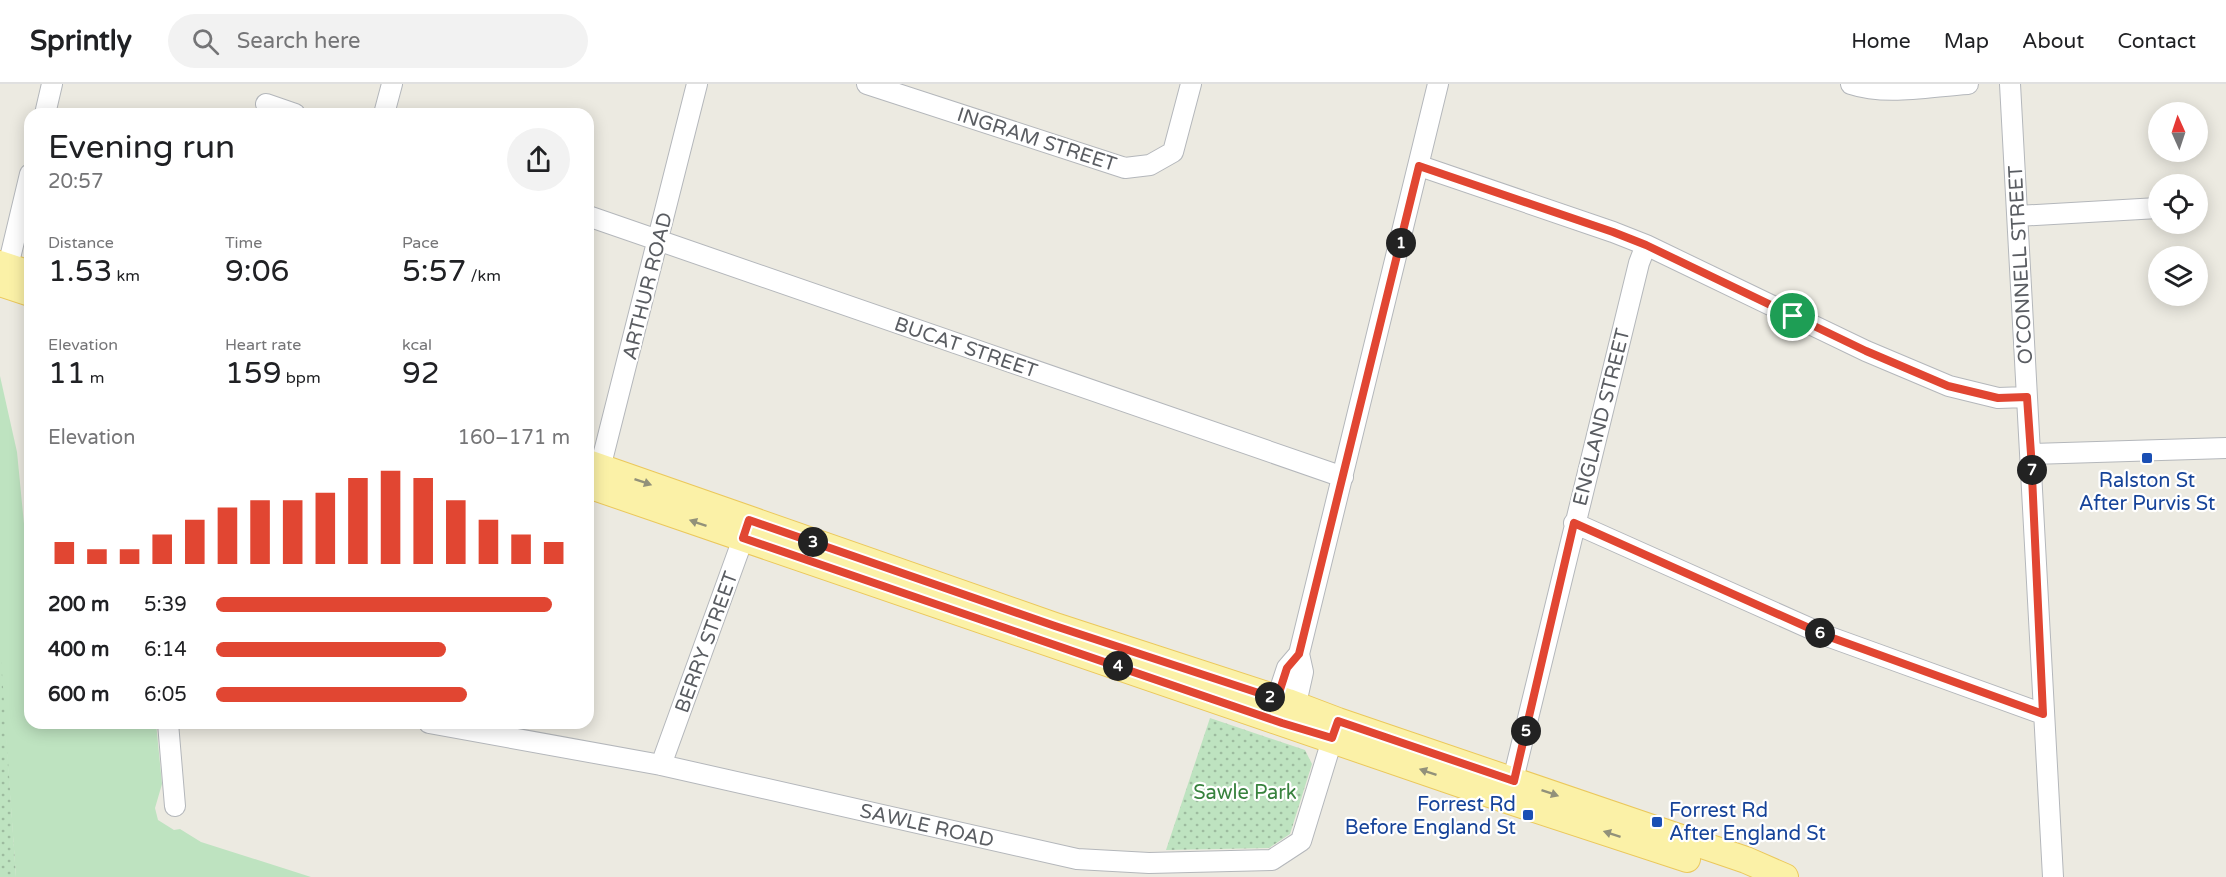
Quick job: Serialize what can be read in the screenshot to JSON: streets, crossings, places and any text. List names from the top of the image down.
{
  "streets": {
    "street": [
      "INGRAM STREET",
      "O'CONNELL STREET",
      "ARTHUR ROAD",
      "BUCAT STREET",
      "ENGLAND STREET",
      "BERRY STREET",
      "SAWLE ROAD"
    ]
  },
  "crossings": [
    ["ARTHUR ROAD", "BUCAT STREET"],
    ["BERRY STREET", "SAWLE ROAD"]
  ],
  "parks": ["Sawle Park"],
  "places": {
    "transit": ["Ralston St After Purvis St", "Forrest Rd Before England St", "Forrest Rd After England St"]
  },
  "north": "top",
  "page": {
    "header": "Sprintly",
    "search": "Search here",
    "nav": [
      "Home",
      "Map",
      "About",
      "Contact"
    ],
    "heading": ["Evening run", "20:57"],
    "stats": [
      ["Distance", "1.53 km"],
      ["Time", "9:06"],
      ["Pace", "5:57 /km"],
      ["Elevation", "11 m"],
      ["Heart rate", "159 bpm"],
      ["kcal", "92"]
    ],
    "pins": [
      "1",
      "7",
      "3",
      "6",
      "4",
      "2",
      "5"
    ],
    "chart": ["Elevation", "160–171 m"],
    "list": [
      {
        "name": "200 m",
        "note": "5:39"
      },
      {
        "name": "400 m",
        "note": "6:14"
      },
      {
        "name": "600 m",
        "note": "6:05"
      }
    ]
  }
}
